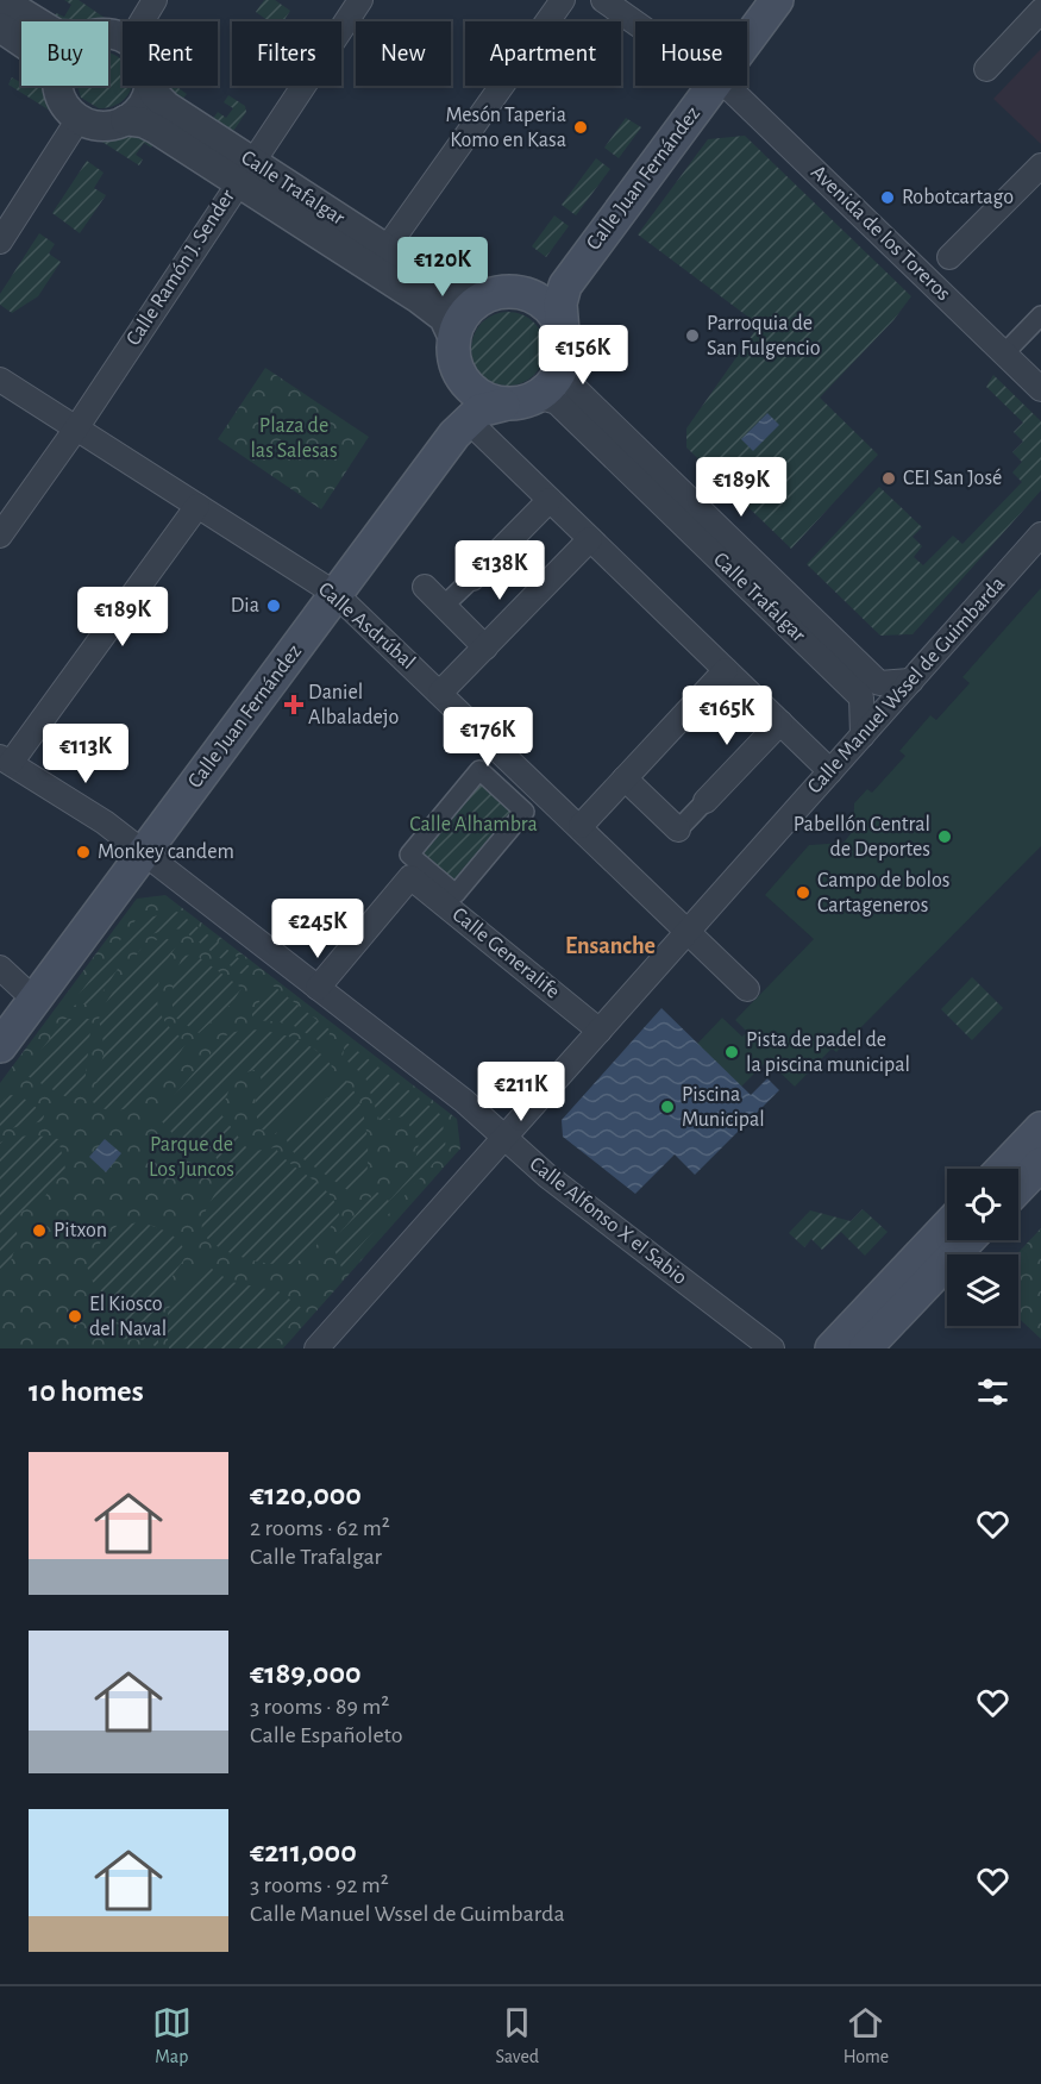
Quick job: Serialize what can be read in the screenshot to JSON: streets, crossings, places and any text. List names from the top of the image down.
{
  "streets": {
    "main road": ["Calle Juan Fernández"],
    "street": [
      "Calle Trafalgar",
      "Avenida de los Toreros",
      "Calle Ramón J. Sender",
      "Calle Asdrúbal",
      "Calle Manuel Wssel de Guimbarda",
      "Calle Generalife",
      "Calle Alfonso X el Sabio"
    ]
  },
  "crossings": [
    ["Calle Juan Fernández", "Calle Trafalgar"],
    ["Calle Juan Fernández", "Calle Asdrúbal"],
    ["Calle Juan Fernández", "Calle Alfonso X el Sabio"],
    ["Calle Trafalgar", "Calle Ramón J. Sender"],
    ["Calle Trafalgar", "Calle Manuel Wssel de Guimbarda"],
    ["Calle Ramón J. Sender", "Calle Asdrúbal"],
    ["Calle Asdrúbal", "Calle Manuel Wssel de Guimbarda"],
    ["Calle Manuel Wssel de Guimbarda", "Calle Generalife"],
    ["Calle Manuel Wssel de Guimbarda", "Calle Alfonso X el Sabio"],
    ["Calle Generalife", "Calle Alfonso X el Sabio"]
  ],
  "districts": ["Ensanche"],
  "parks": ["Plaza de las Salesas", "Calle Alhambra", "Parque de Los Juncos"],
  "places": {
    "other": [
      "Mesón Taperia Komo en Kasa",
      "Robotcartago",
      "Parroquia de San Fulgencio",
      "CEI San José",
      "Dia",
      "Pabellón Central de Deportes",
      "Monkey candem",
      "Campo de bolos Cartageneros",
      "Pista de padel de la piscina municipal",
      "Piscina Municipal",
      "Pitxon",
      "El Kiosco del Naval"
    ],
    "health": ["Daniel Albaladejo"]
  },
  "page": {
    "chip": [
      "Buy",
      "Rent",
      "Filters",
      "New",
      "Apartment",
      "House"
    ],
    "price": [
      "€120K",
      "€156K",
      "€189K",
      "€138K",
      "€189K",
      "€165K",
      "€176K",
      "€113K",
      "€245K",
      "€211K"
    ],
    "heading": "10 homes",
    "list": [
      {
        "name": "€120,000",
        "note": "2 rooms · 62 m² · Calle Trafalgar"
      },
      {
        "name": "€189,000",
        "note": "3 rooms · 89 m² · Calle Españoleto"
      },
      {
        "name": "€211,000",
        "note": "3 rooms · 92 m² · Calle Manuel Wssel de Guimbarda"
      }
    ],
    "tabs": ["Map", "Saved", "Home"]
  }
}
